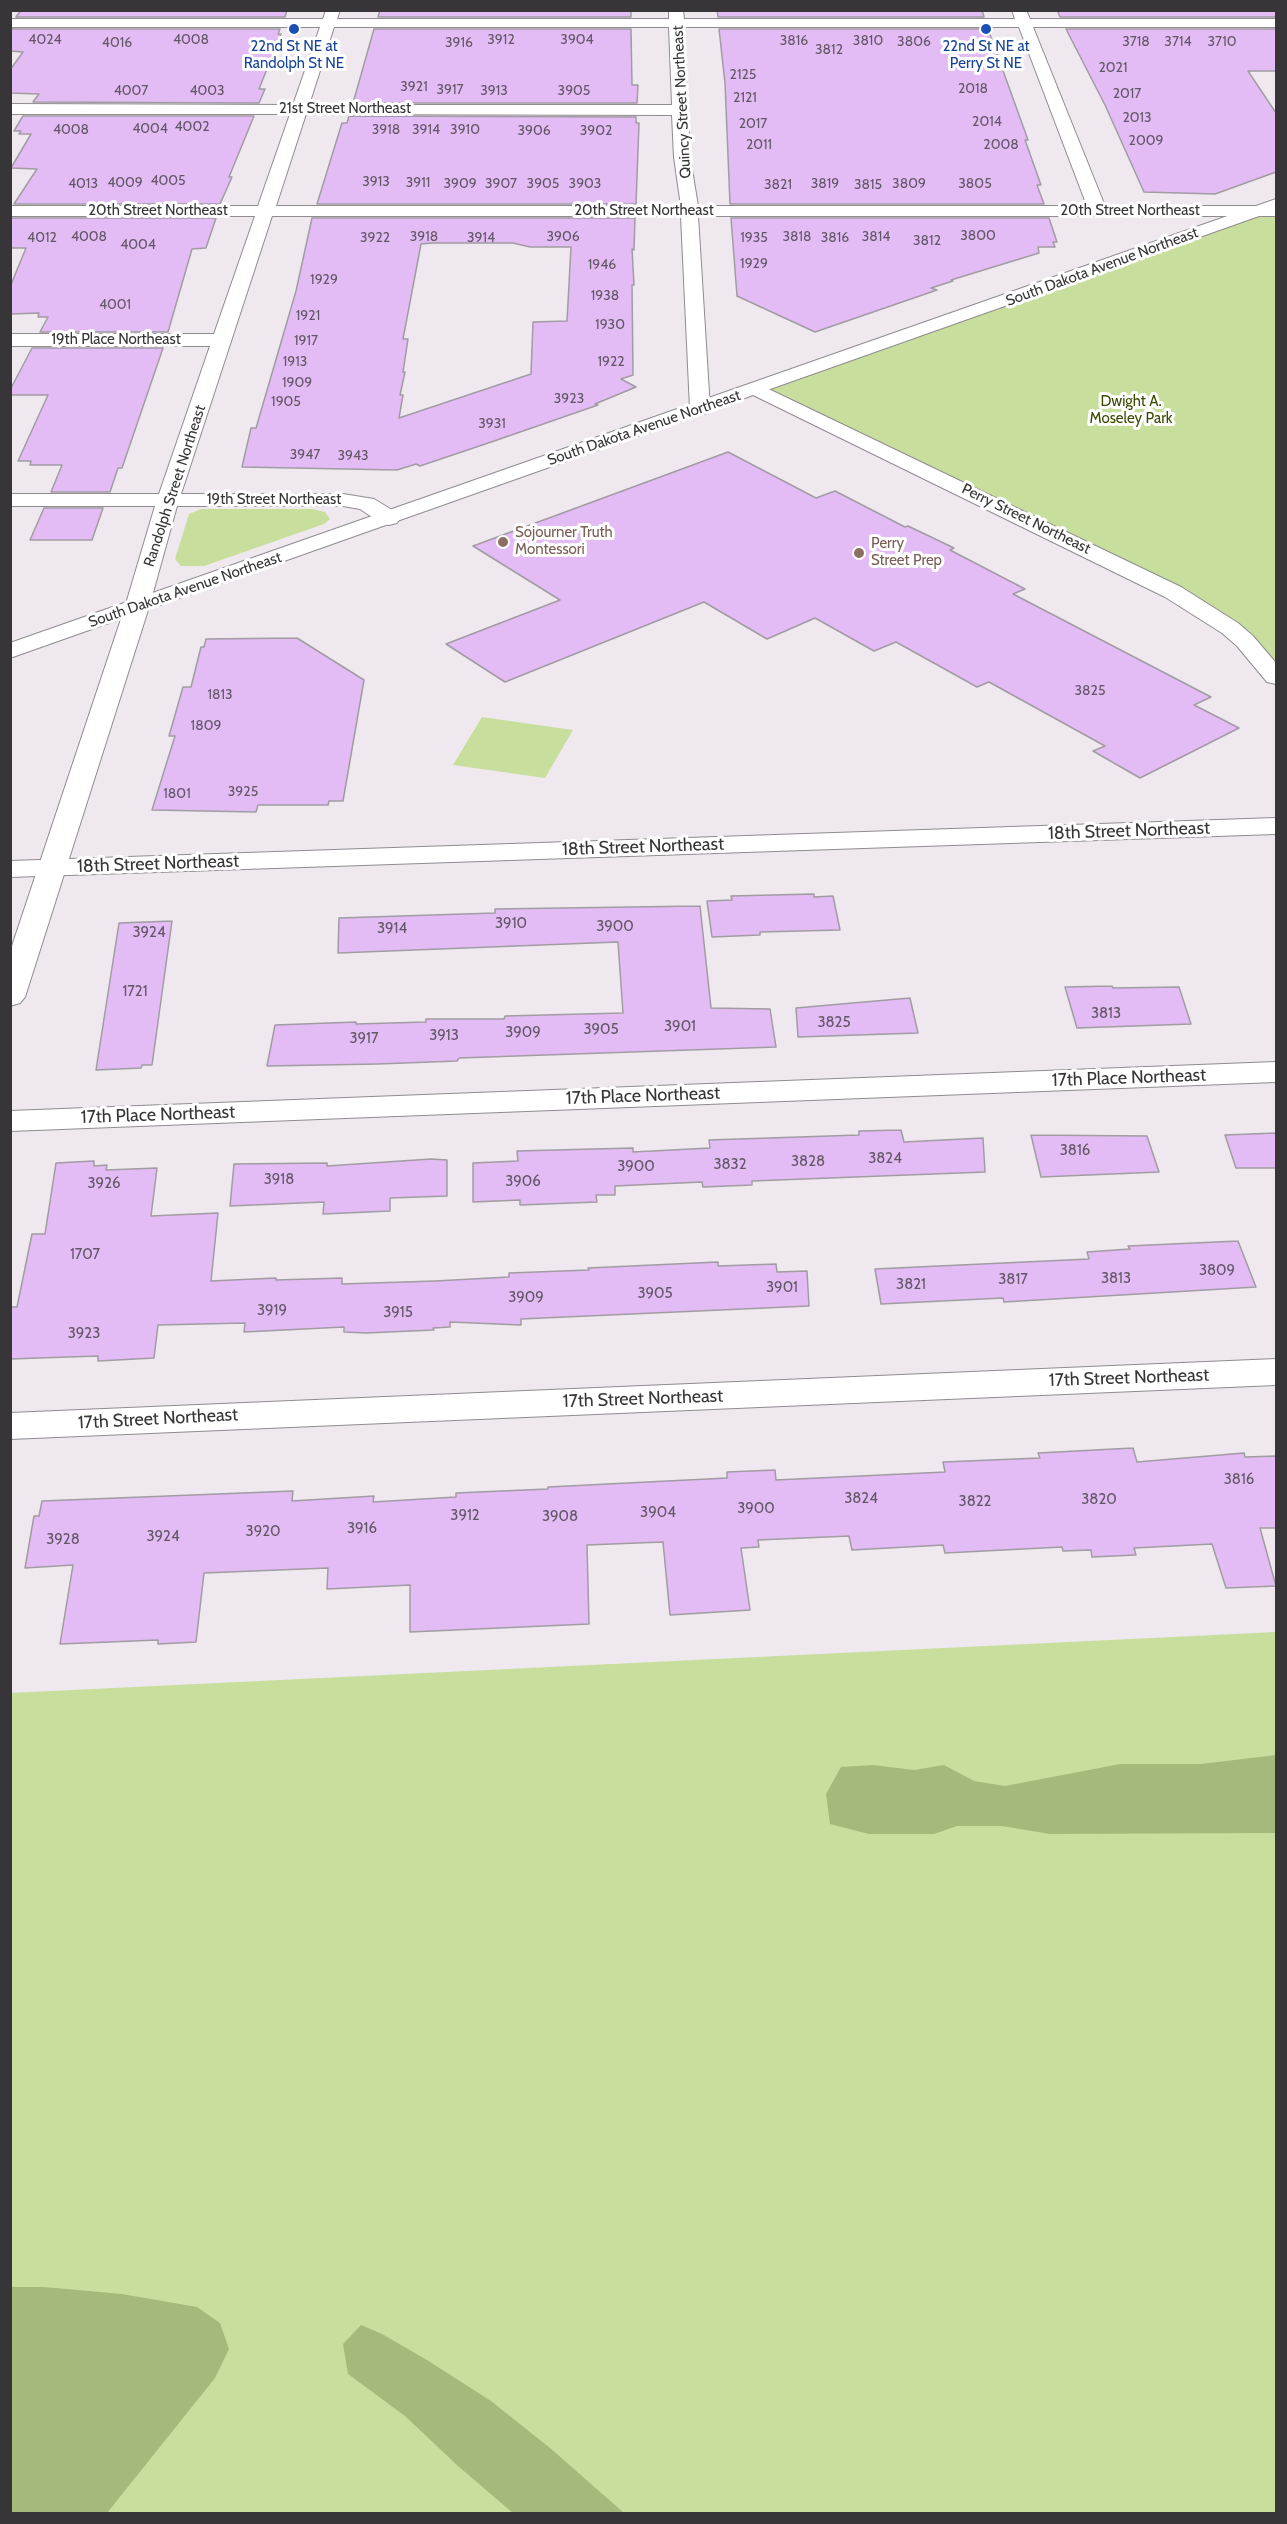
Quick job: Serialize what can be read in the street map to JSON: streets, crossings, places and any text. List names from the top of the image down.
{
  "streets": {
    "street": [
      "Quincy Street Northeast",
      "21st Street Northeast",
      "20th Street Northeast",
      "South Dakota Avenue Northeast",
      "19th Place Northeast",
      "Randolph Street Northeast",
      "19th Street Northeast",
      "Perry Street Northeast",
      "18th Street Northeast",
      "17th Place Northeast",
      "17th Street Northeast"
    ]
  },
  "crossings": [
    ["Quincy Street Northeast", "21st Street Northeast"],
    ["Quincy Street Northeast", "20th Street Northeast"],
    ["Quincy Street Northeast", "South Dakota Avenue Northeast"],
    ["21st Street Northeast", "Randolph Street Northeast"],
    ["20th Street Northeast", "South Dakota Avenue Northeast"],
    ["20th Street Northeast", "Randolph Street Northeast"],
    ["South Dakota Avenue Northeast", "Randolph Street Northeast"],
    ["South Dakota Avenue Northeast", "19th Street Northeast"],
    ["South Dakota Avenue Northeast", "Perry Street Northeast"],
    ["19th Place Northeast", "Randolph Street Northeast"],
    ["Randolph Street Northeast", "19th Street Northeast"],
    ["Randolph Street Northeast", "18th Street Northeast"]
  ],
  "parks": ["Dwight A. Moseley Park"],
  "places": [
    "22nd St NE at Randolph St NE",
    "22nd St NE at Perry St NE",
    "Sojourner Truth Montessori",
    "Perry Street Prep"
  ],
  "house_numbers": [
    "4024",
    "4008",
    "3912",
    "3904",
    "3816",
    "3810",
    "3806",
    "3718",
    "3714",
    "3710",
    "4016",
    "3916",
    "3812",
    "2021",
    "2125",
    "3921",
    "2018",
    "3917",
    "4007",
    "4003",
    "3913",
    "3905",
    "2017",
    "2121",
    "2013",
    "2014",
    "2017",
    "4002",
    "4004",
    "4008",
    "3918",
    "3914",
    "3910",
    "3906",
    "3902",
    "2009",
    "2011",
    "2008",
    "4005",
    "3913",
    "4009",
    "3911",
    "4013",
    "3909",
    "3907",
    "3905",
    "3903",
    "3819",
    "3809",
    "3805",
    "3821",
    "3815",
    "3800",
    "4008",
    "3918",
    "3906",
    "3818",
    "3814",
    "4012",
    "3922",
    "3914",
    "1935",
    "3816",
    "3812",
    "4004",
    "1929",
    "1946",
    "1929",
    "1938",
    "4001",
    "1921",
    "1930",
    "1917",
    "1913",
    "1922",
    "1909",
    "3923",
    "1905",
    "3931",
    "3947",
    "3943",
    "3825",
    "1813",
    "1809",
    "3925",
    "1801",
    "3910",
    "3900",
    "3914",
    "3924",
    "1721",
    "3813",
    "3825",
    "3901",
    "3905",
    "3909",
    "3913",
    "3917",
    "3816",
    "3824",
    "3828",
    "3832",
    "3900",
    "3918",
    "3906",
    "3926",
    "1707",
    "3809",
    "3813",
    "3817",
    "3821",
    "3901",
    "3905",
    "3909",
    "3919",
    "3915",
    "3923",
    "3816",
    "3824",
    "3820",
    "3822",
    "3900",
    "3904",
    "3912",
    "3908",
    "3916",
    "3920",
    "3924",
    "3928"
  ]
}
